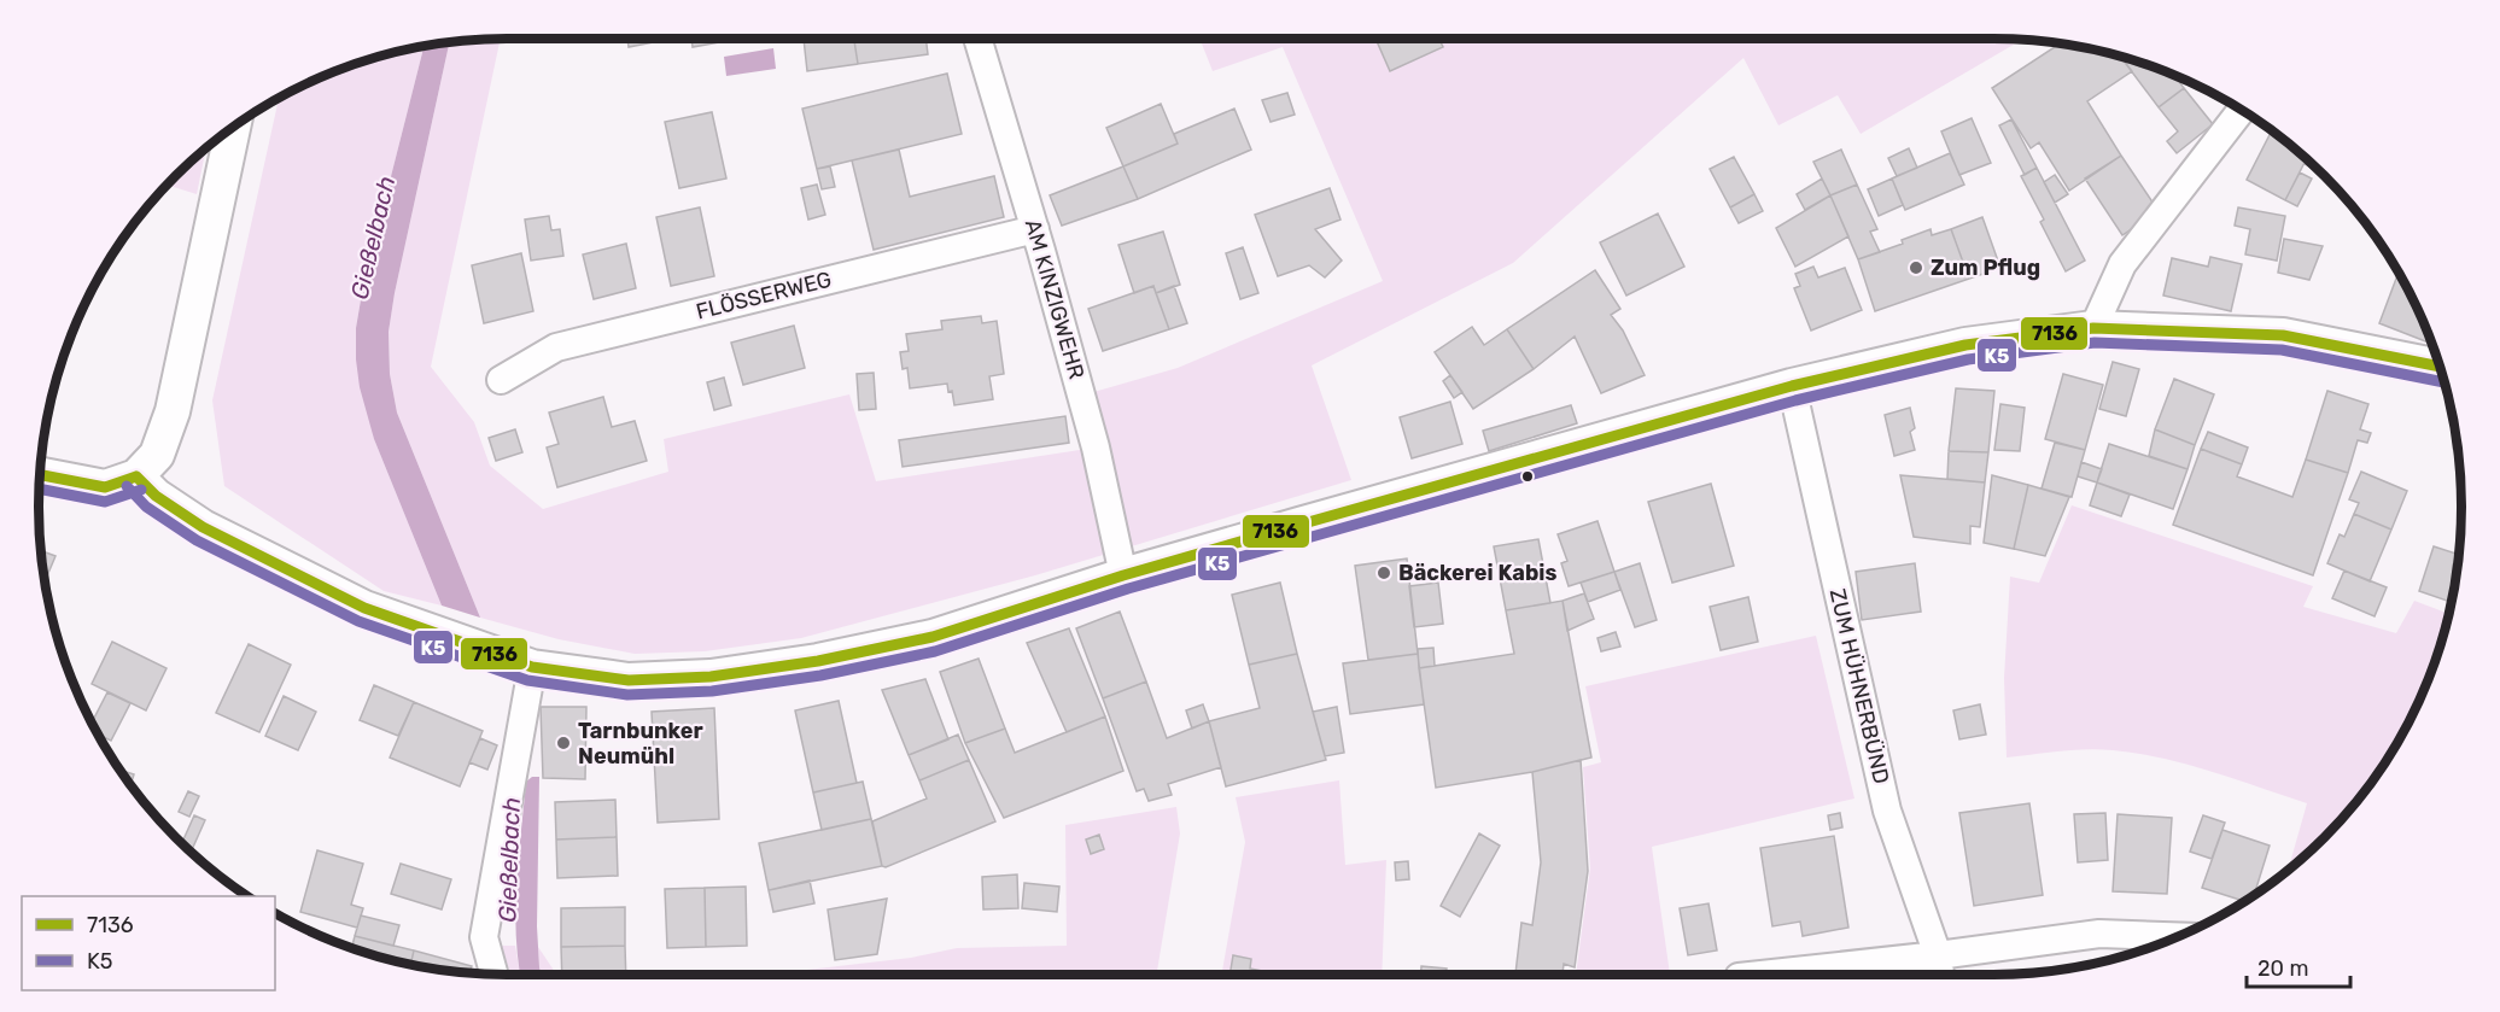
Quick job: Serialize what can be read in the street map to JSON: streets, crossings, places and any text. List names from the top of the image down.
{
  "streets": {
    "street": ["FLÖSSERWEG", "AM KINZIGWEHR", "ZUM HÜHNERBÜND"]
  },
  "crossings": [
    ["FLÖSSERWEG", "AM KINZIGWEHR"]
  ],
  "water": ["Gießelbach"],
  "places": ["Zum Pflug", "Bäckerei Kabis", "Tarnbunker Neumühl"],
  "lines": ["transit line 7136", "transit line K5"],
  "legend": ["7136", "K5"],
  "scale_bar": "20 m"
}
